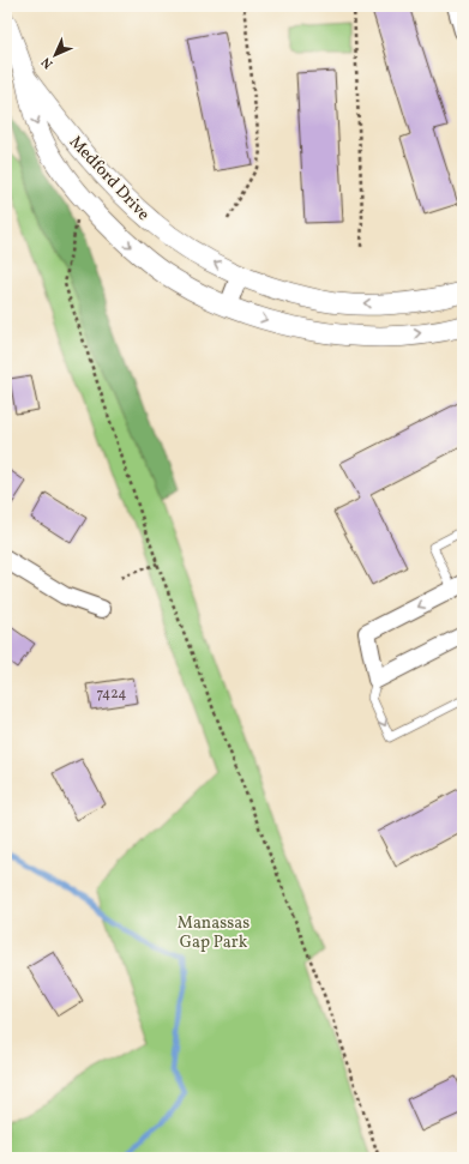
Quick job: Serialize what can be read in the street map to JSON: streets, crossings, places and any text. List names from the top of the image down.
{
  "streets": {
    "street": ["Medford Drive"]
  },
  "parks": ["Manassas Gap Park"],
  "house_numbers": ["7424"],
  "north": "bottom left"
}
